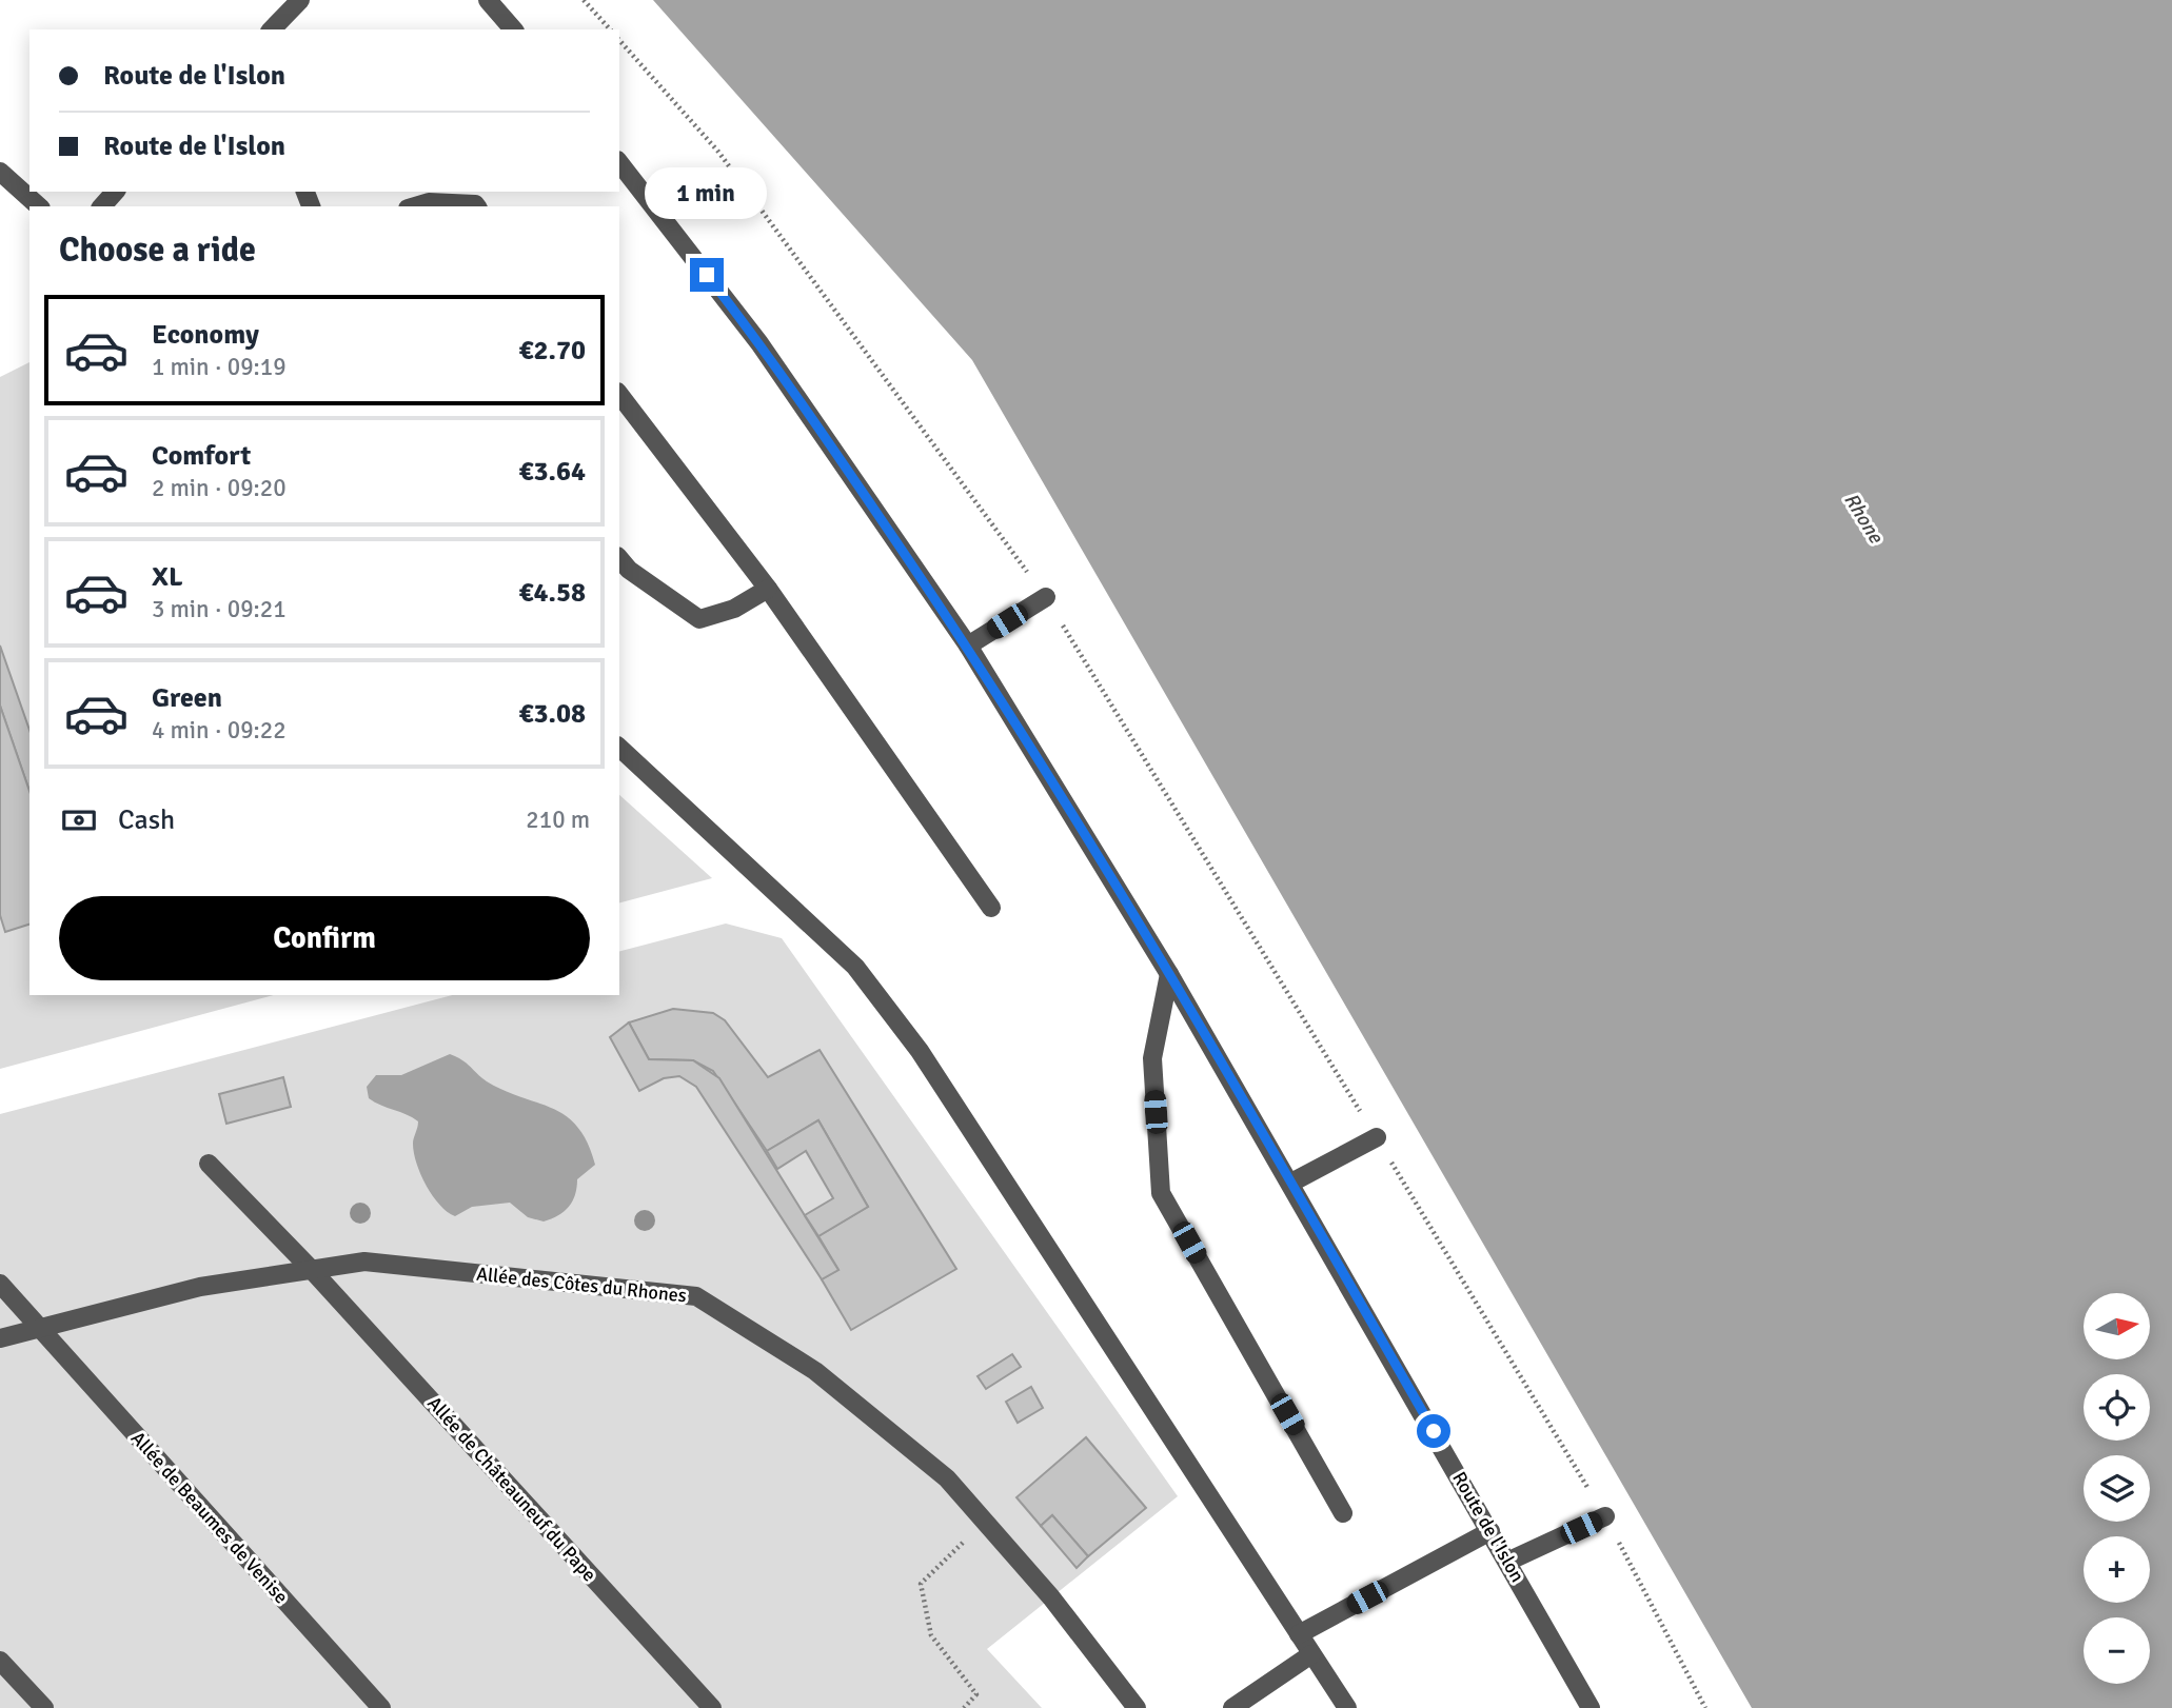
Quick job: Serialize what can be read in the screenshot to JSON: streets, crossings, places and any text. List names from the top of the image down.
{
  "streets": {
    "street": [
      "Allée des Côtes du Rhones",
      "Allée de Châteauneuf du Pape",
      "Allée de Beaumes de Venise",
      "Route de l'Islon"
    ]
  },
  "crossings": [
    ["Allée des Côtes du Rhones", "Allée de Châteauneuf du Pape"],
    ["Allée des Côtes du Rhones", "Allée de Beaumes de Venise"]
  ],
  "water": ["Rhone"],
  "north": "right",
  "page": {
    "banner": ["Route de l'Islon", "Route de l'Islon"],
    "bubble": "1 min",
    "heading": "Choose a ride",
    "list": [
      {
        "name": "Economy",
        "note": "1 min · 09:19",
        "value": "€2.70"
      },
      {
        "name": "Comfort",
        "note": "2 min · 09:20",
        "value": "€3.64"
      },
      {
        "name": "XL",
        "note": "3 min · 09:21",
        "value": "€4.58"
      },
      {
        "name": "Green",
        "note": "4 min · 09:22",
        "value": "€3.08"
      }
    ],
    "pay": ["Cash", "210 m"],
    "buttons": "Confirm",
    "map_buttons": ["+", "−"]
  }
}
